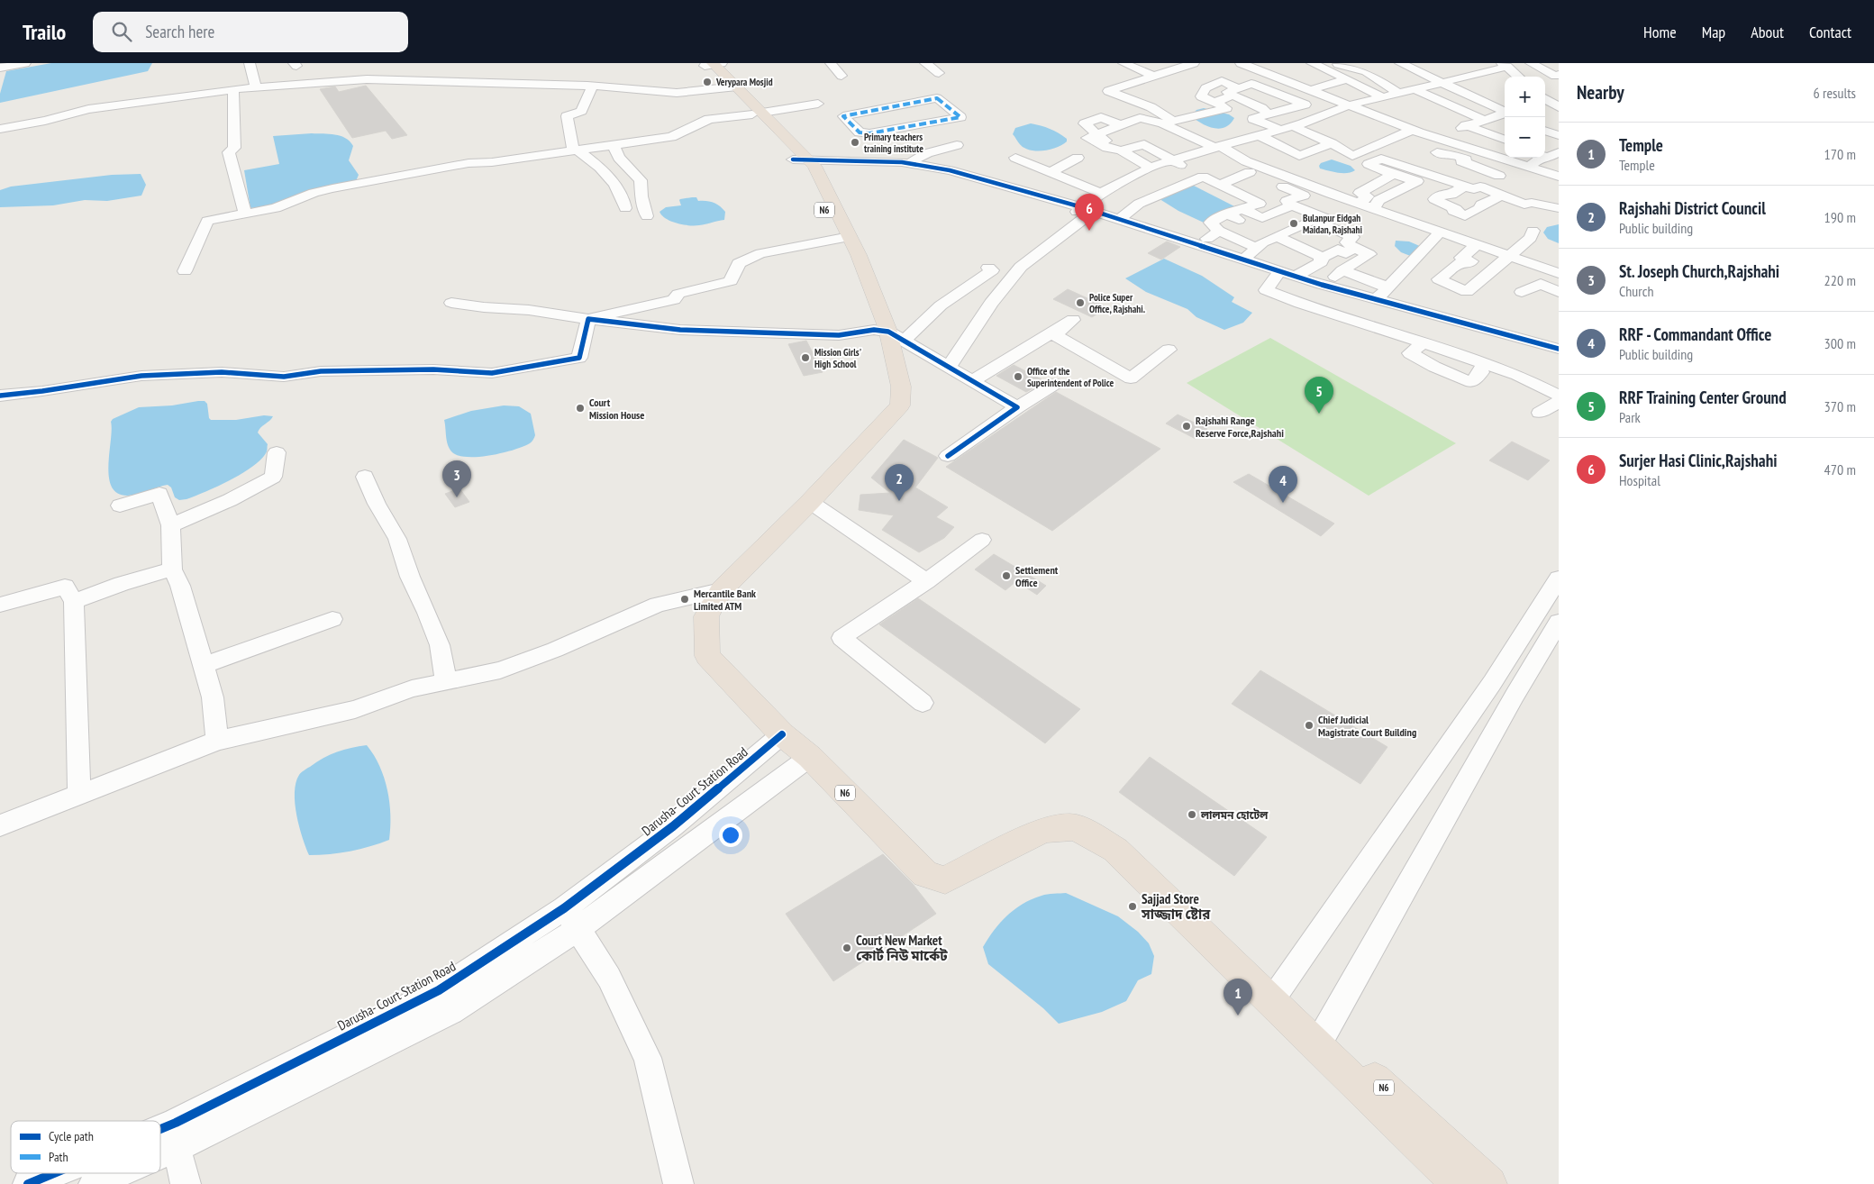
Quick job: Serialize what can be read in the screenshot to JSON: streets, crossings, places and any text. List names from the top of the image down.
{
  "streets": {
    "highway": ["N6"],
    "street": ["Darusha- Court Station Road"]
  },
  "crossings": [
    ["N6", "Darusha- Court Station Road"]
  ],
  "places": [
    "Verypara Mosjid",
    "Primary teachers training institute",
    "Bulanpur Eidgah Maidan, Rajshahi",
    "Police Super Office, Rajshahi.",
    "Mission Girls' High School",
    "Office of the Superintendent of Police",
    "Court Mission House",
    "Rajshahi Range Reserve Force,Rajshahi",
    "Settlement Office",
    "Mercantile Bank Limited ATM",
    "Chief Judicial Magistrate Court Building",
    "লালমন হোটেল",
    "Sajjad Store সাজ্জাদ ষ্টোর",
    "Court New Market কোর্ট নিউ মার্কেট"
  ],
  "legend": ["Cycle path", "Path"],
  "page": {
    "header": "Trailo",
    "search": "Search here",
    "nav": [
      "Home",
      "Map",
      "About",
      "Contact"
    ],
    "heading": ["Nearby", "6 results"],
    "map_buttons": ["+", "−"],
    "list": [
      {
        "mark": "1",
        "name": "Temple",
        "note": "Temple",
        "value": "170 m"
      },
      {
        "mark": "2",
        "name": "Rajshahi District Council",
        "note": "Public building",
        "value": "190 m"
      },
      {
        "mark": "3",
        "name": "St. Joseph Church,Rajshahi",
        "note": "Church",
        "value": "220 m"
      },
      {
        "mark": "4",
        "name": "RRF - Commandant Office",
        "note": "Public building",
        "value": "300 m"
      },
      {
        "mark": "5",
        "name": "RRF Training Center Ground",
        "note": "Park",
        "value": "370 m"
      },
      {
        "mark": "6",
        "name": "Surjer Hasi Clinic,Rajshahi",
        "note": "Hospital",
        "value": "470 m"
      }
    ],
    "pins": [
      "6",
      "5",
      "3",
      "2",
      "4",
      "1"
    ]
  }
}
